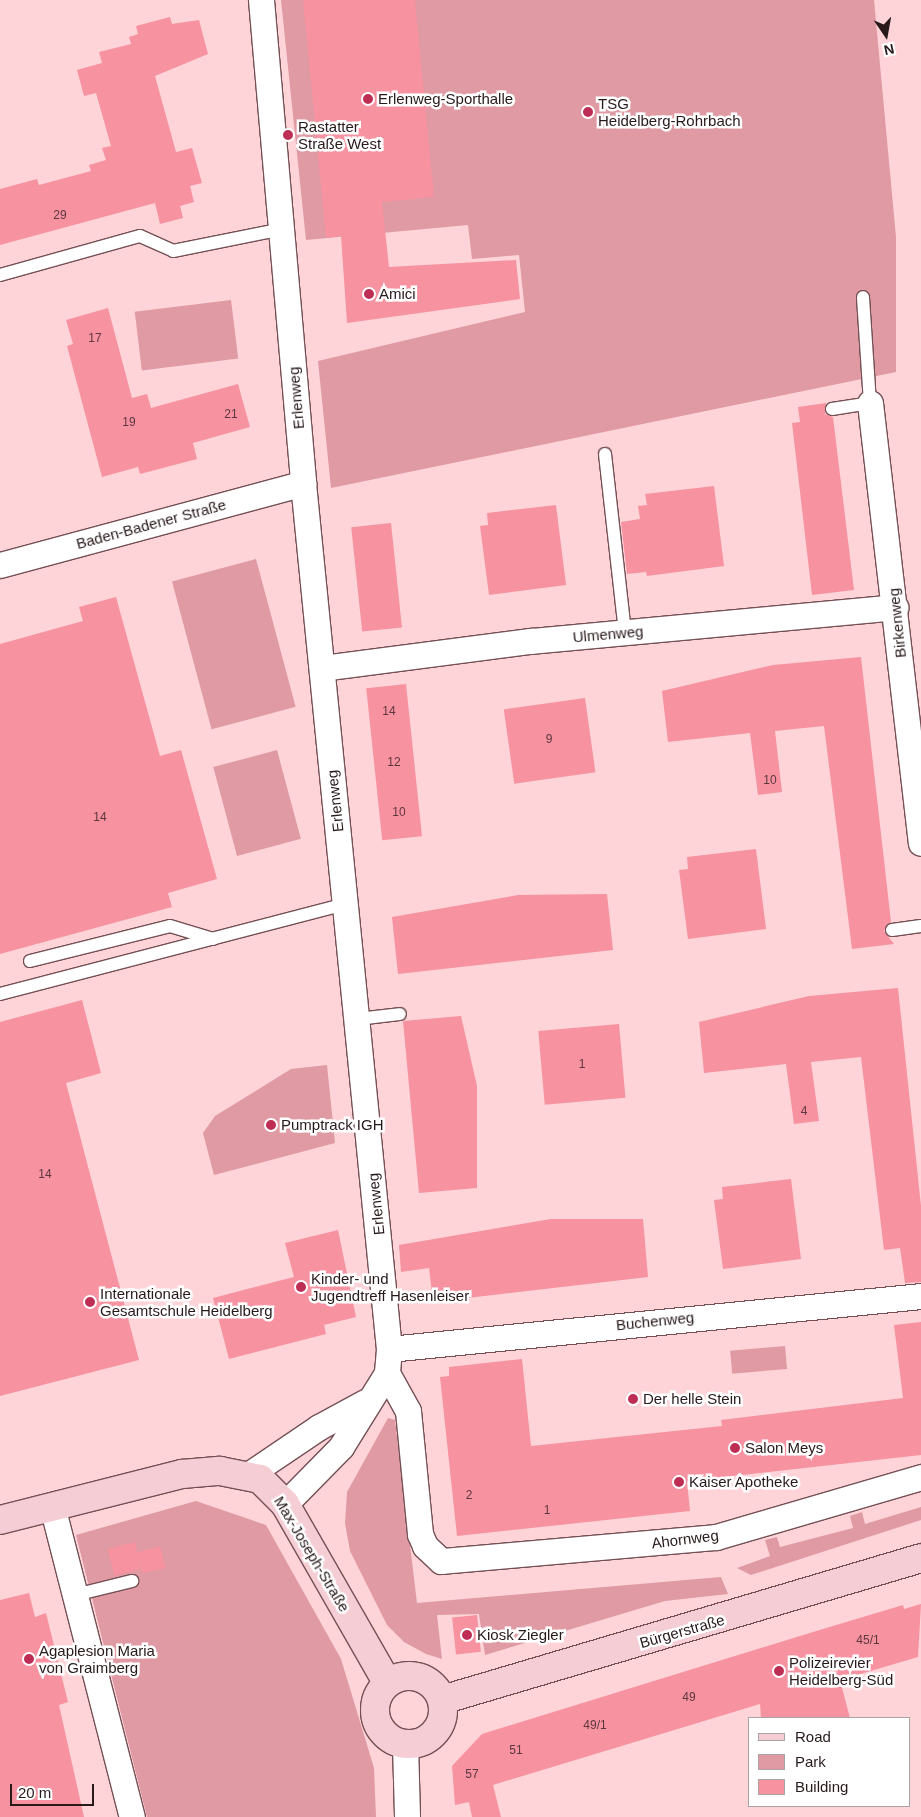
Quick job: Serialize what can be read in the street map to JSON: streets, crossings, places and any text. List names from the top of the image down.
{
  "streets": {
    "street": [
      "Erlenweg",
      "Baden-Badener Straße",
      "Birkenweg",
      "Ulmenweg",
      "Buchenweg",
      "Ahornweg",
      "Max-Joseph-Straße",
      "Bürgerstraße"
    ]
  },
  "crossings": [
    ["Erlenweg", "Baden-Badener Straße"],
    ["Erlenweg", "Ulmenweg"],
    ["Erlenweg", "Buchenweg"],
    ["Erlenweg", "Ahornweg"],
    ["Birkenweg", "Ulmenweg"],
    ["Max-Joseph-Straße", "Bürgerstraße"]
  ],
  "places": [
    "Erlenweg-Sporthalle",
    "TSG Heidelberg-Rohrbach",
    "Rastatter Straße West",
    "Amici",
    "Pumptrack IGH",
    "Kinder- und Jugendtreff Hasenleiser",
    "Internationale Gesamtschule Heidelberg",
    "Der helle Stein",
    "Salon Meys",
    "Kaiser Apotheke",
    "Kiosk Ziegler",
    "Agaplesion Maria von Graimberg",
    "Polizeirevier Heidelberg-Süd"
  ],
  "house_numbers": [
    "29",
    "17",
    "21",
    "19",
    "14",
    "9",
    "12",
    "10",
    "10",
    "14",
    "1",
    "4",
    "14",
    "2",
    "1",
    "45/1",
    "49",
    "49/1",
    "51",
    "57"
  ],
  "legend": ["Road", "Park", "Building"],
  "scale_bar": "20 m",
  "north": "bottom"
}
